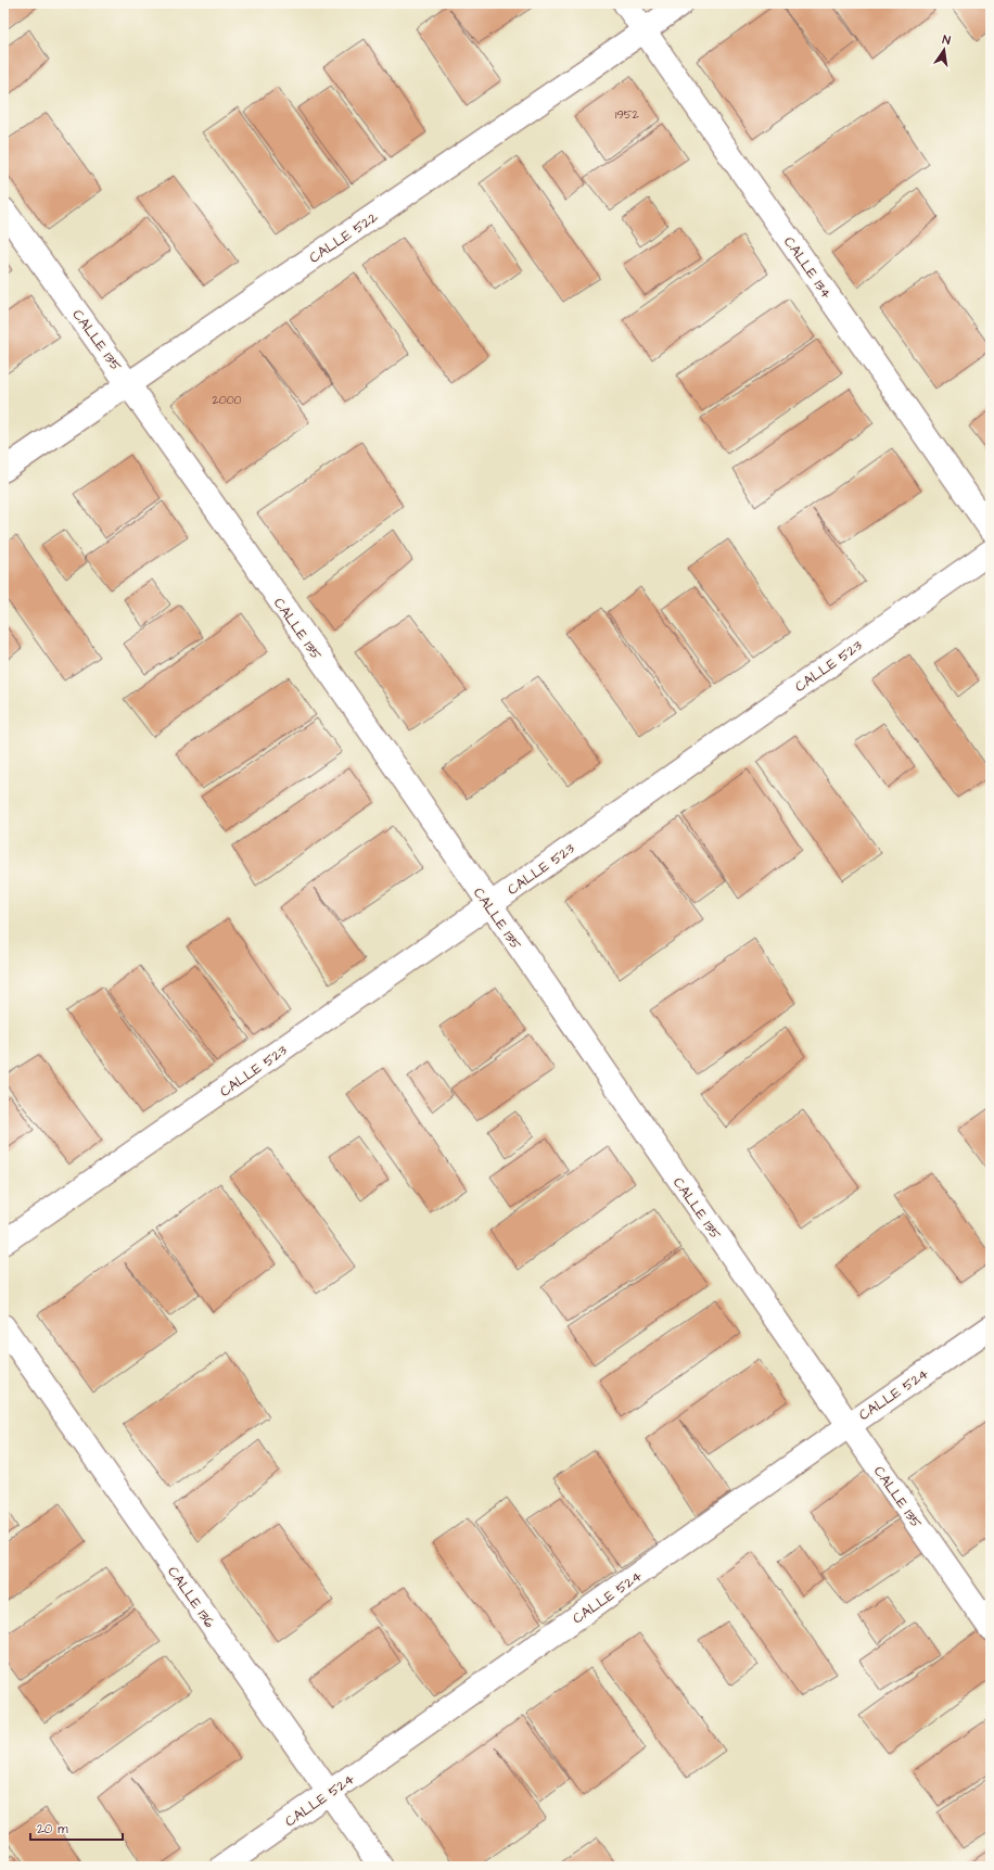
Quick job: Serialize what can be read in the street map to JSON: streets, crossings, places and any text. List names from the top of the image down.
{
  "streets": {
    "street": [
      "CALLE 522",
      "CALLE 134",
      "CALLE 135",
      "CALLE 523",
      "CALLE 524",
      "CALLE 136"
    ]
  },
  "crossings": [
    ["CALLE 522", "CALLE 134"],
    ["CALLE 522", "CALLE 135"],
    ["CALLE 135", "CALLE 523"],
    ["CALLE 135", "CALLE 524"],
    ["CALLE 524", "CALLE 136"]
  ],
  "house_numbers": ["1952", "2000"],
  "scale_bar": "20 m",
  "north": "top"
}
